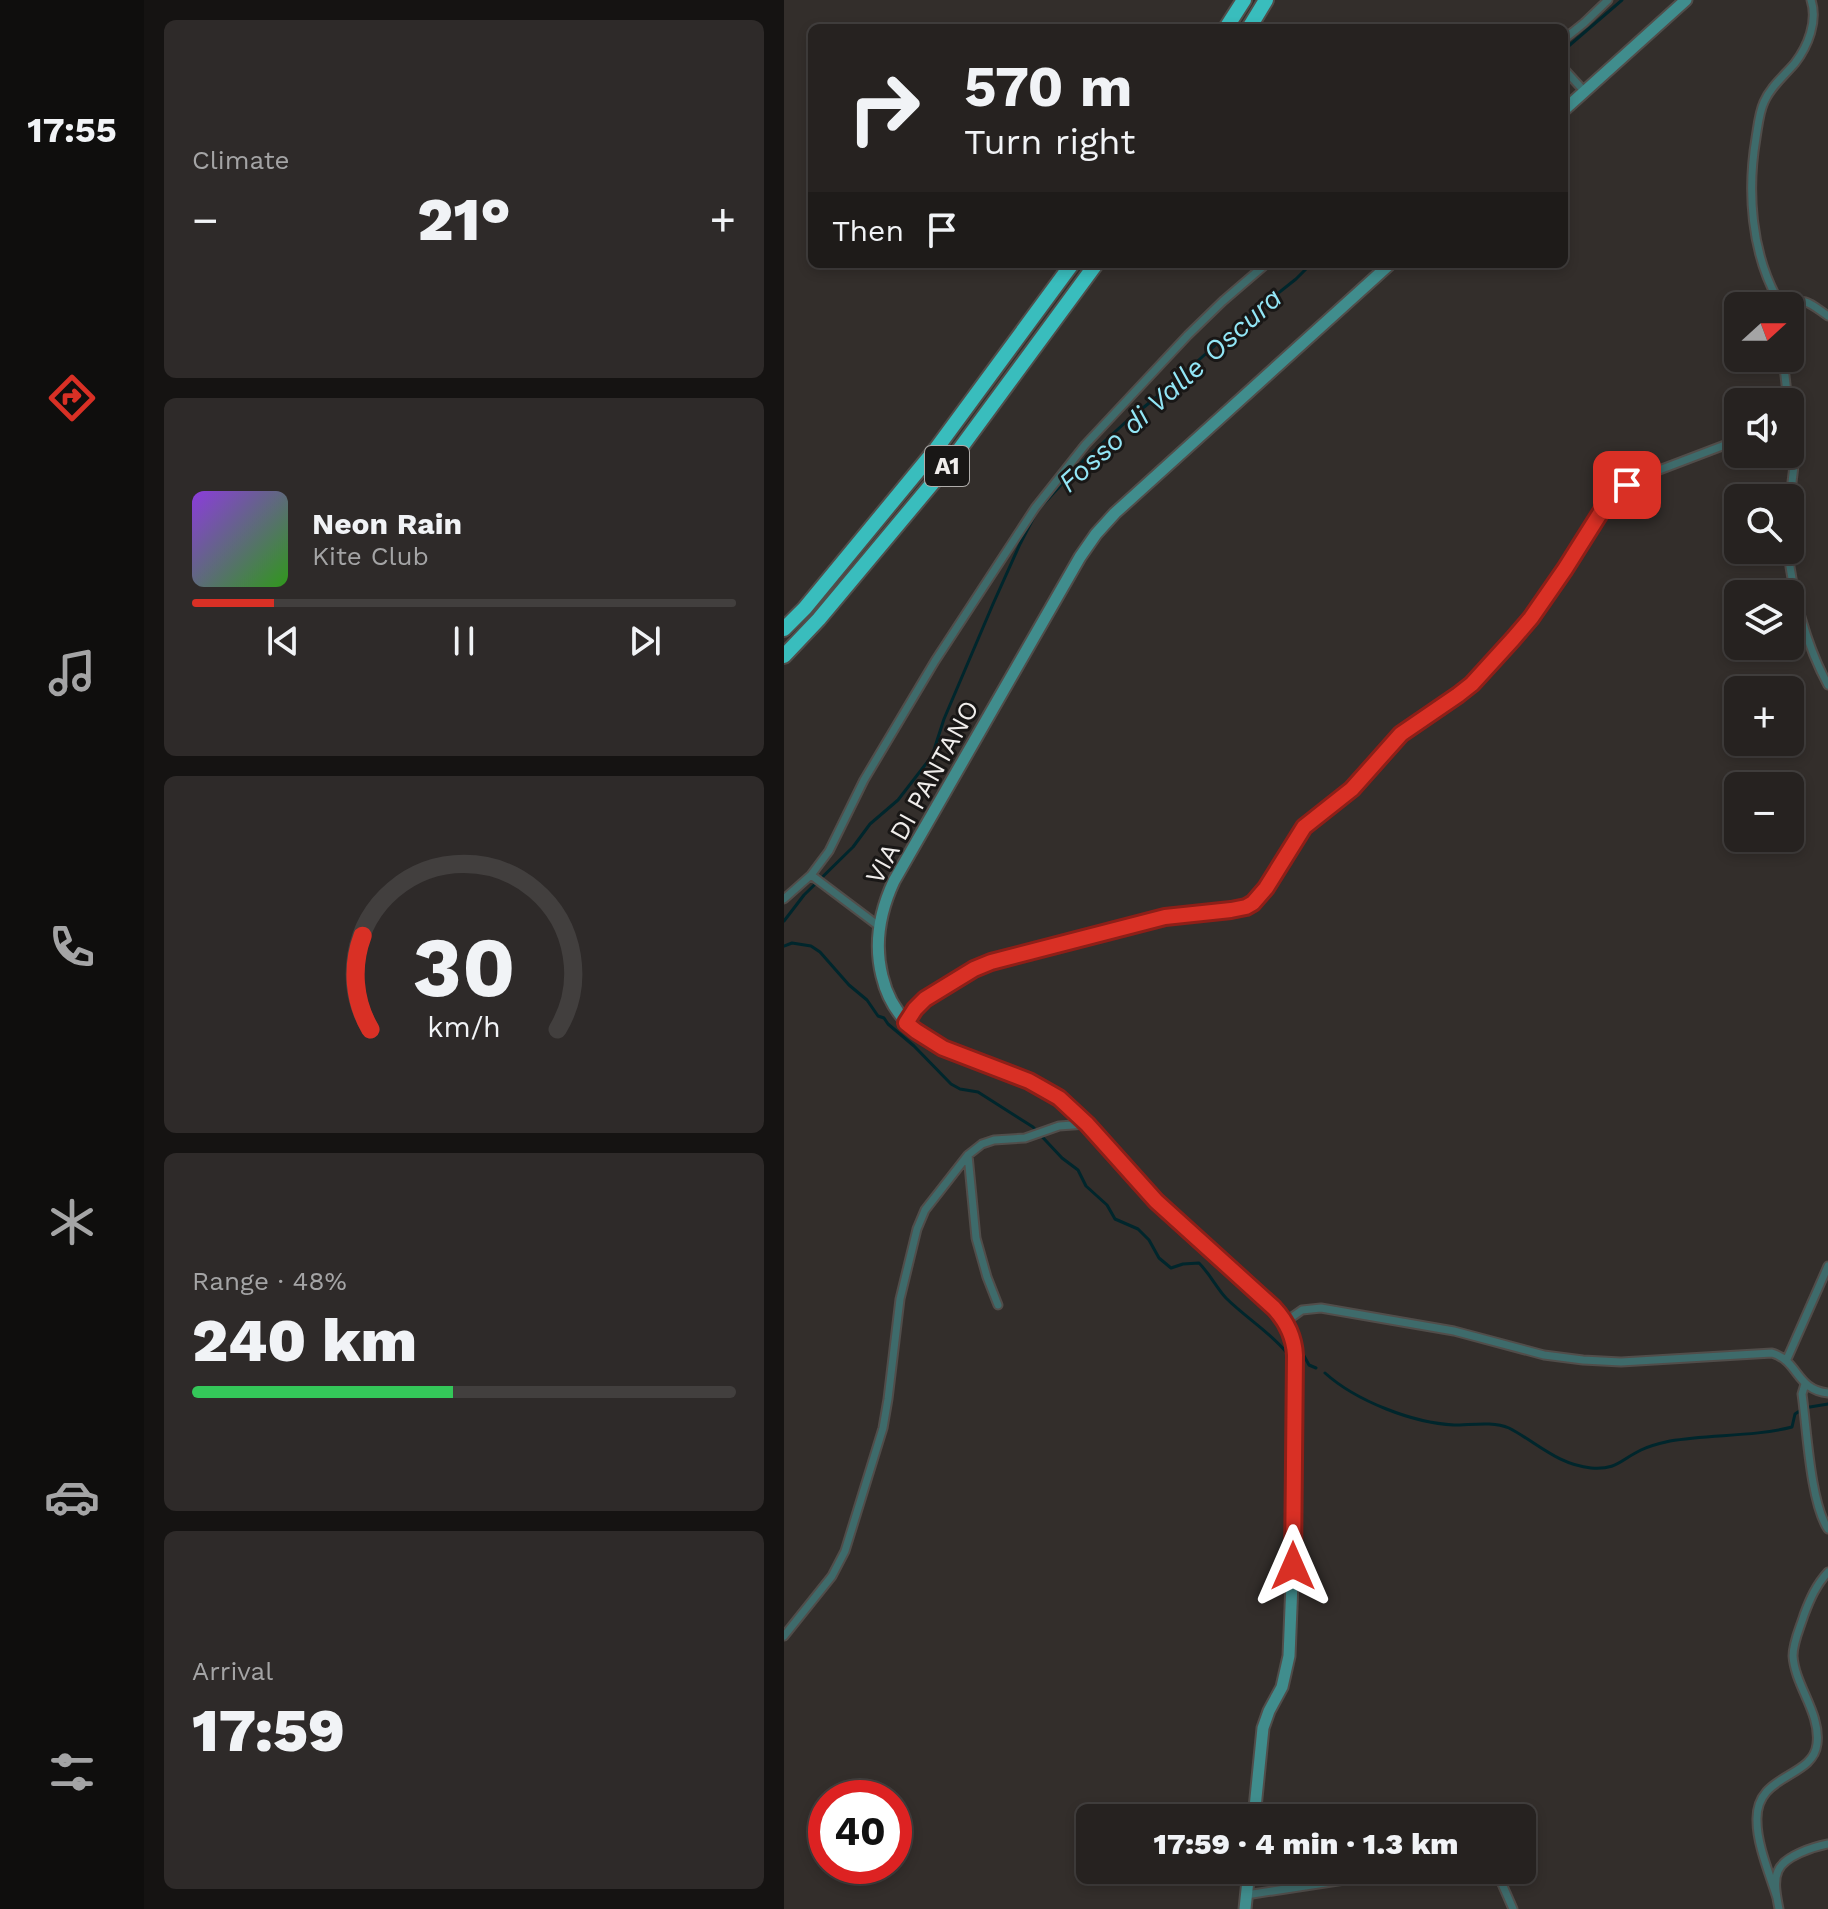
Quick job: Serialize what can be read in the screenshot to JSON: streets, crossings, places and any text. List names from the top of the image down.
{
  "streets": {
    "highway": ["A1"],
    "street": ["VIA DI PANTANO"]
  },
  "water": ["Fosso di Valle Oscura"],
  "north": "right",
  "page": {
    "tabs": "17:55",
    "tile": [
      "Climate",
      ["Range · 48%", "240 km"],
      ["Arrival", "17:59"]
    ],
    "turn": ["570 m", "Turn right"],
    "heat": ["−", "21°", "+"],
    "then": "Then",
    "map_buttons": ["+", "−"],
    "song": ["Neon Rain", "Kite Club"],
    "limit": "40",
    "trip": "17:59 · 4 min · 1.3 km",
    "gauge": ["30", "km/h"]
  }
}
